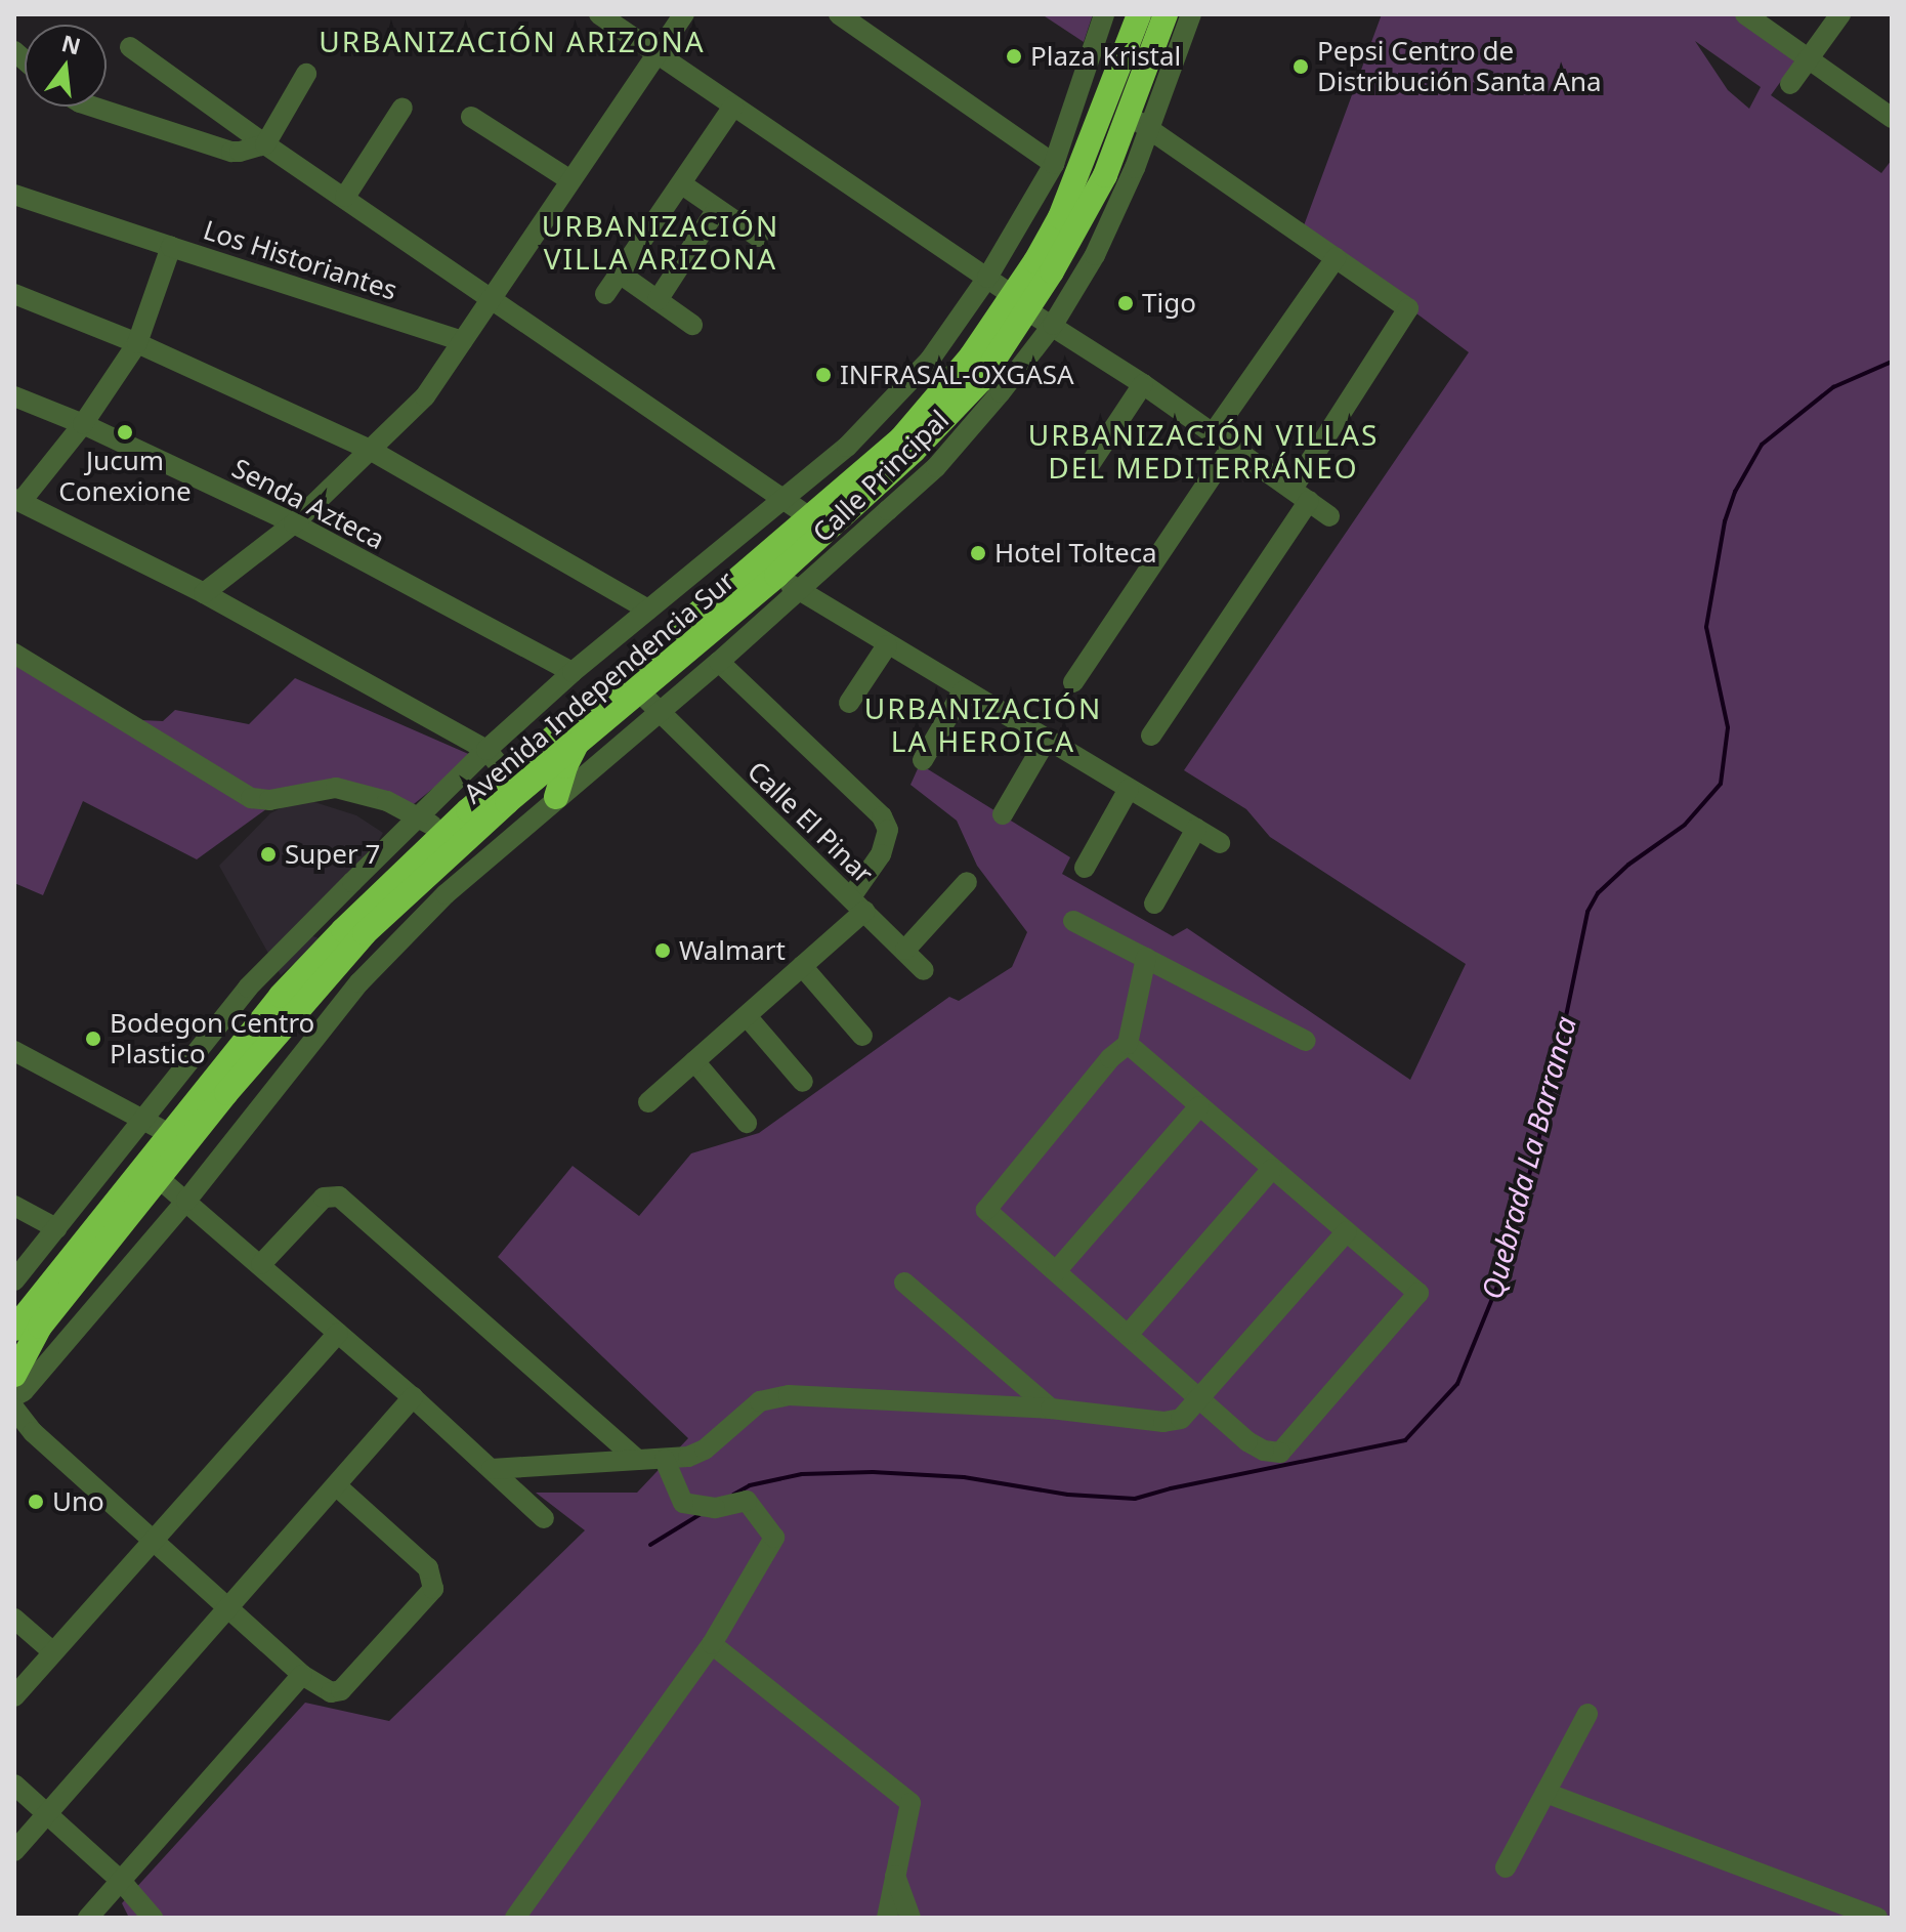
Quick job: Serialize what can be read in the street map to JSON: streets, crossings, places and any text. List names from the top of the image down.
{
  "streets": {
    "highway": ["Avenida Independencia Sur"],
    "street": [
      "Los Historiantes",
      "Calle Principal",
      "Senda Azteca",
      "Calle El Pinar"
    ]
  },
  "crossings": [
    ["Los Historiantes", "Senda Azteca"],
    ["Calle Principal", "Calle El Pinar"],
    ["Avenida Independencia Sur", "Calle El Pinar"]
  ],
  "districts": [
    "URBANIZACIÓN ARIZONA",
    "URBANIZACIÓN VILLA ARIZONA",
    "URBANIZACIÓN VILLAS DEL MEDITERRÁNEO",
    "URBANIZACIÓN LA HEROICA"
  ],
  "water": ["Quebrada La Barranca"],
  "places": [
    "Plaza Kristal",
    "Pepsi Centro de Distribución Santa Ana",
    "Tigo",
    "INFRASAL-OXGASA",
    "Jucum Conexione",
    "Hotel Tolteca",
    "Super 7",
    "Walmart",
    "Bodegon Centro Plastico",
    "Uno"
  ],
  "north": "top"
}
